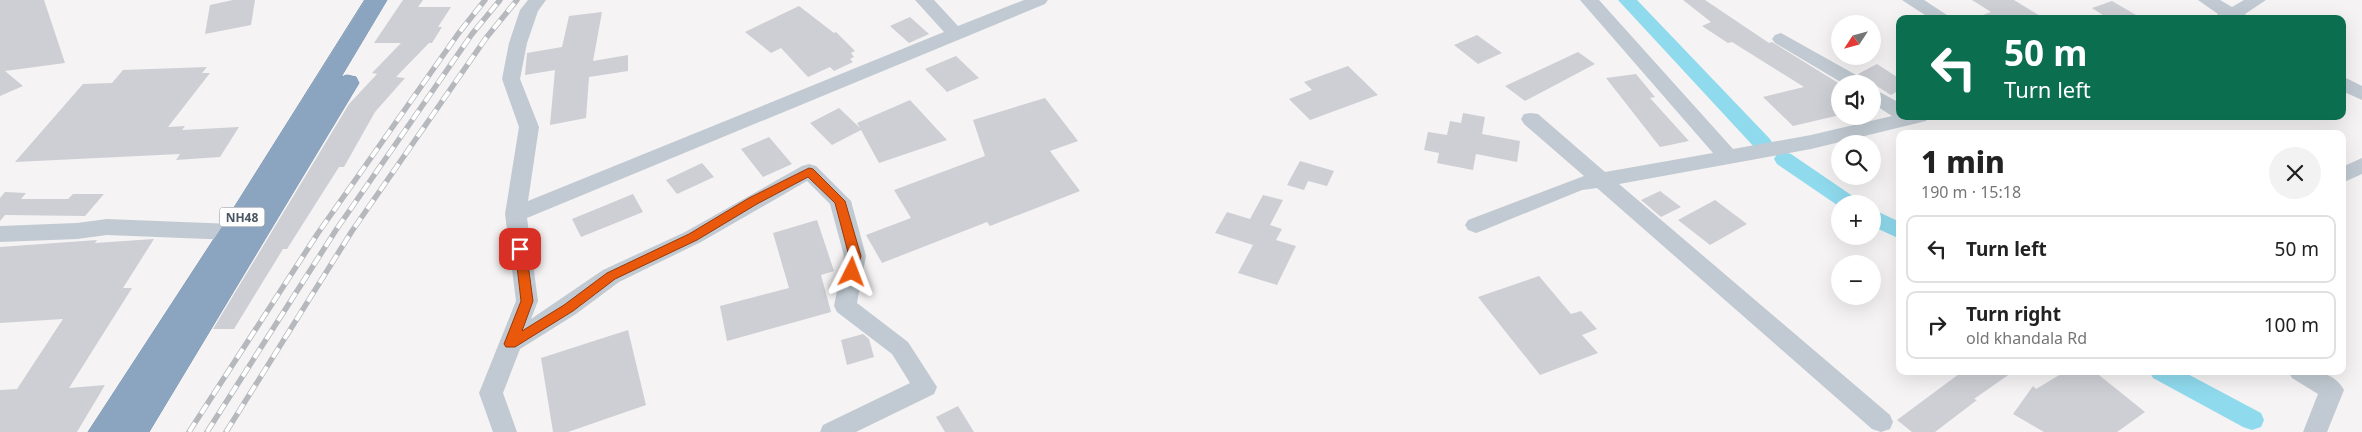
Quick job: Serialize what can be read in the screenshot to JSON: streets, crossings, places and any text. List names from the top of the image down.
{
  "streets": {
    "highway": ["NH48"]
  },
  "north": "bottom left",
  "page": {
    "map_buttons": ["+", "−"],
    "turn": ["50 m", "Turn left"],
    "heading": ["1 min", "190 m · 15:18"],
    "list": [
      {
        "name": "Turn left",
        "value": "50 m"
      },
      {
        "name": "Turn right",
        "note": "old khandala Rd",
        "value": "100 m"
      }
    ]
  }
}
